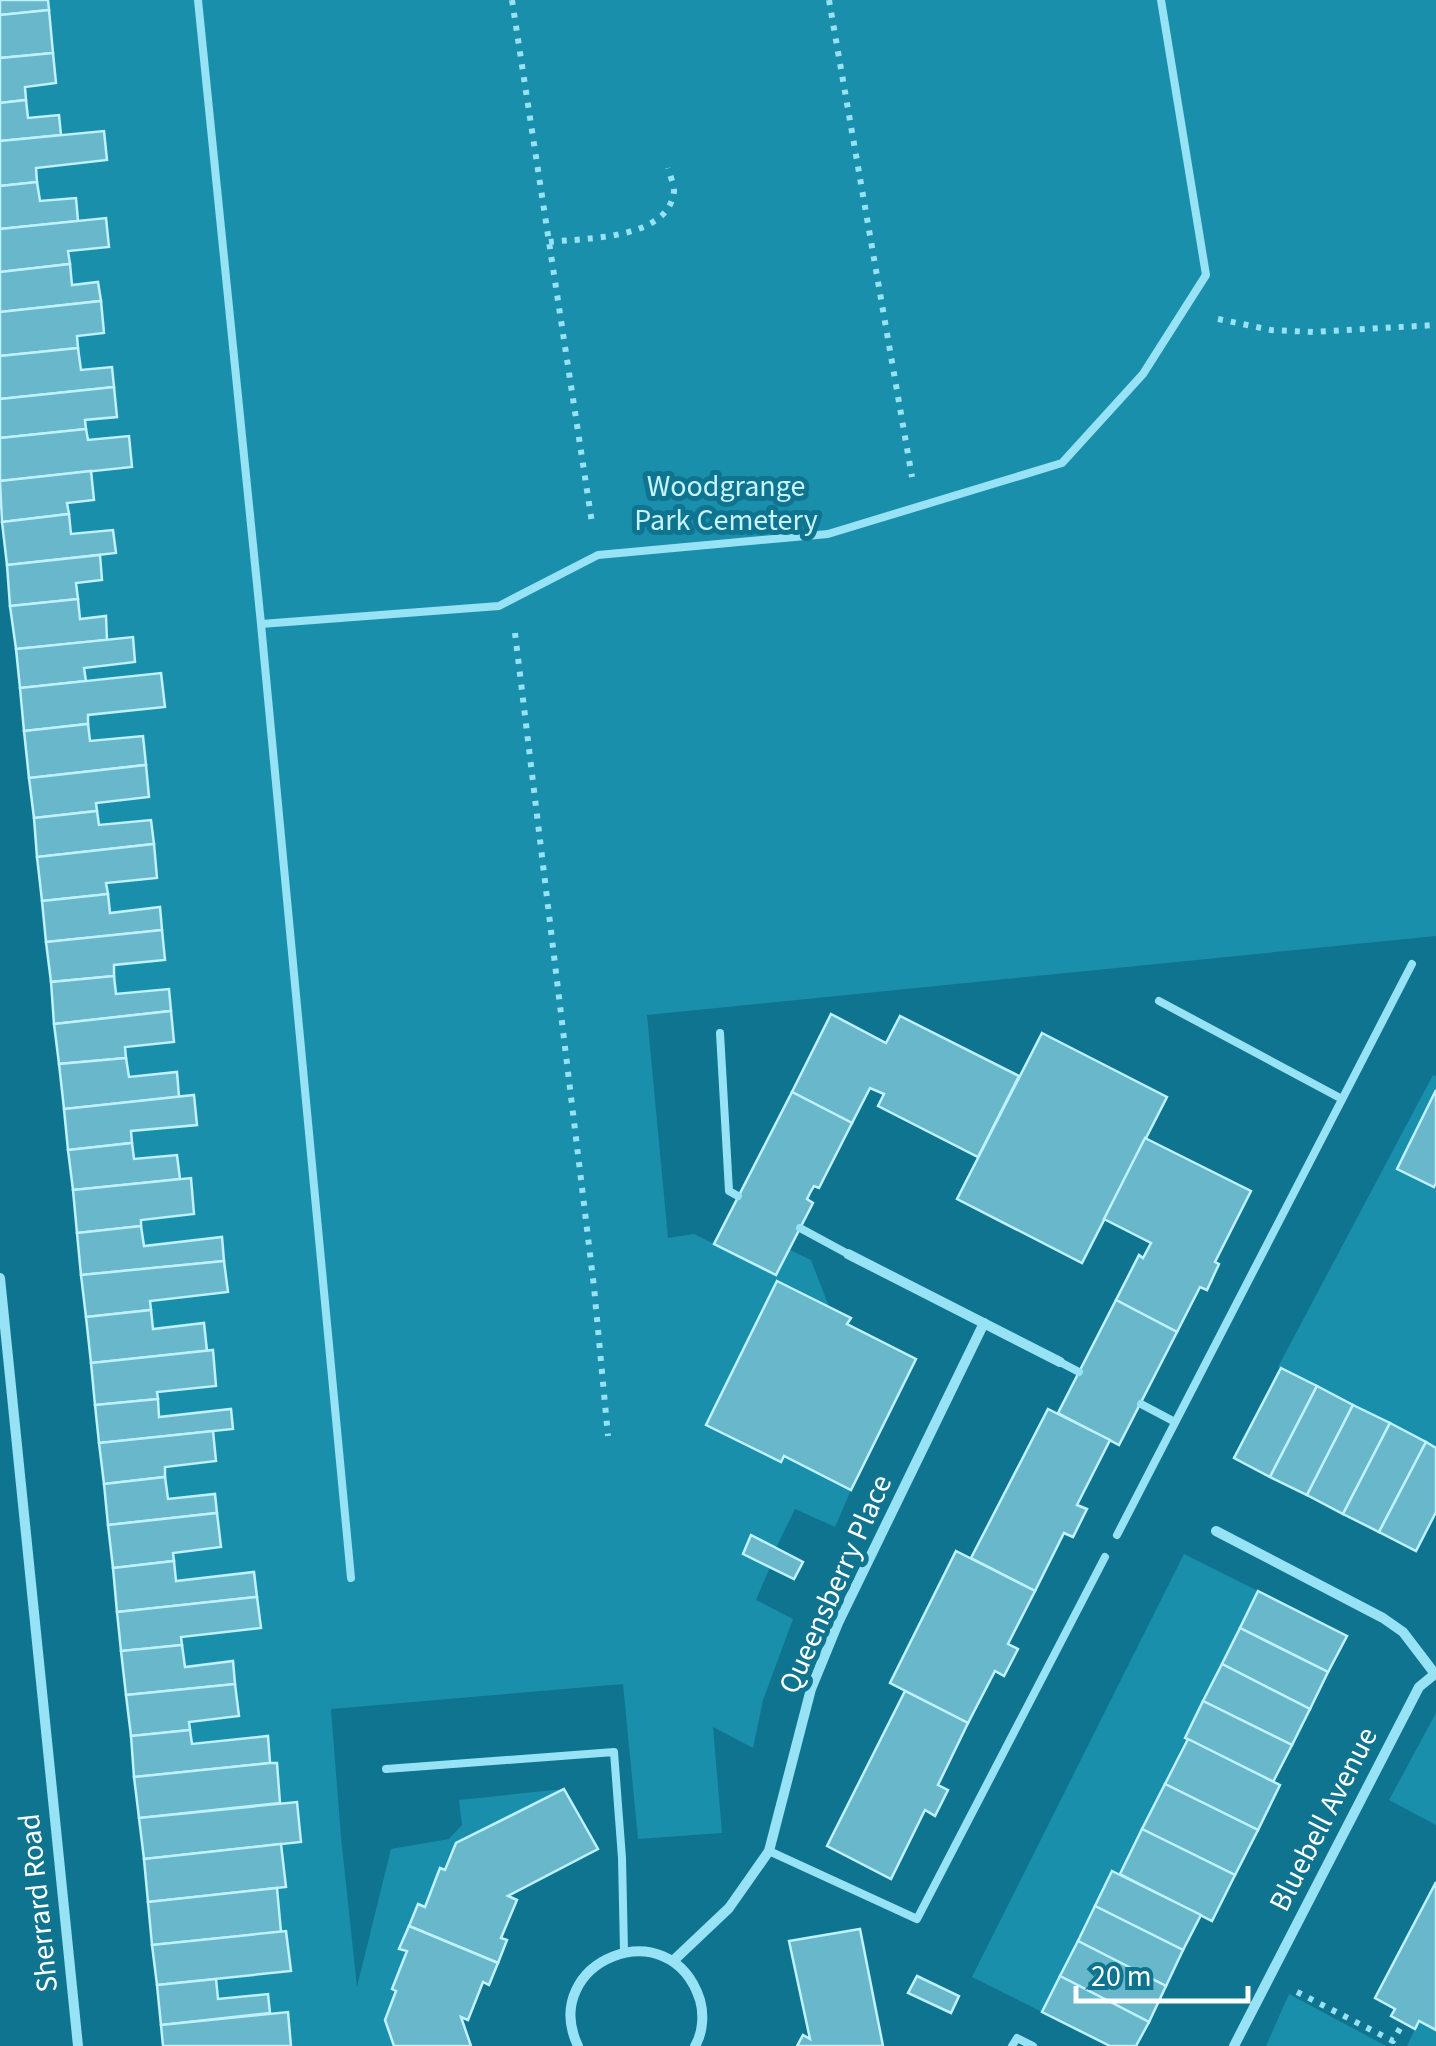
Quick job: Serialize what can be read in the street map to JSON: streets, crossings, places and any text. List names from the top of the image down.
{
  "streets": {
    "street": ["Queensberry Place", "Bluebell Avenue", "Sherrard Road"]
  },
  "parks": ["Woodgrange Park Cemetery"],
  "scale_bar": "20 m"
}
